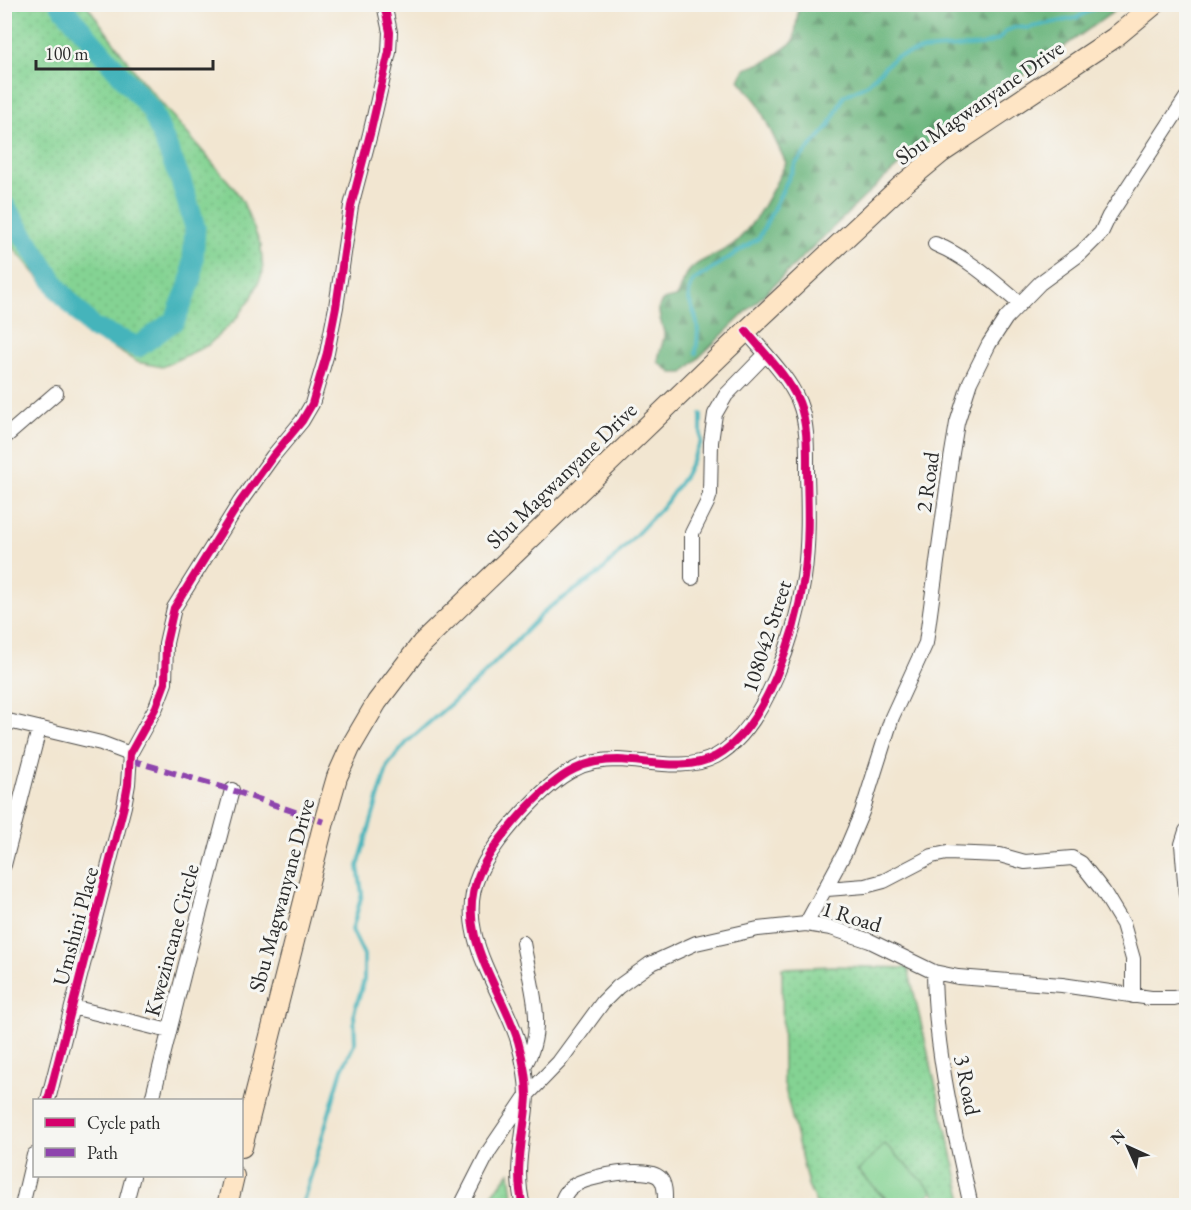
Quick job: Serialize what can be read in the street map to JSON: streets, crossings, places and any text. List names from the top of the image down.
{
  "streets": {
    "main road": ["Sbu Magwanyane Drive"],
    "street": [
      "2 Road",
      "108042 Street",
      "1 Road",
      "Umshini Place",
      "Kwezincane Circle",
      "3 Road"
    ]
  },
  "crossings": [
    ["Sbu Magwanyane Drive", "108042 Street"],
    ["2 Road", "1 Road"],
    ["108042 Street", "1 Road"],
    ["1 Road", "3 Road"]
  ],
  "legend": ["Cycle path", "Path"],
  "scale_bar": "100 m",
  "north": "top left"
}
